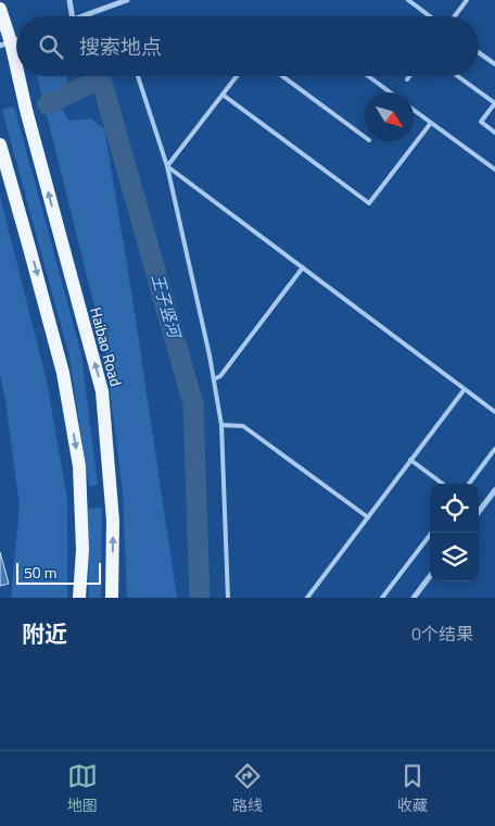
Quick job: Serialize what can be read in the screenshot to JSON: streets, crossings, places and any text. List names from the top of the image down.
{
  "streets": {
    "main road": ["Haibao Road"]
  },
  "water": ["王子竖河"],
  "scale_bar": "50 m",
  "north": "bottom right",
  "page": {
    "search": "搜索地点",
    "scale": "50 m",
    "heading": ["附近", "0个结果"],
    "nav": ["地图", "路线", "收藏"]
  }
}
